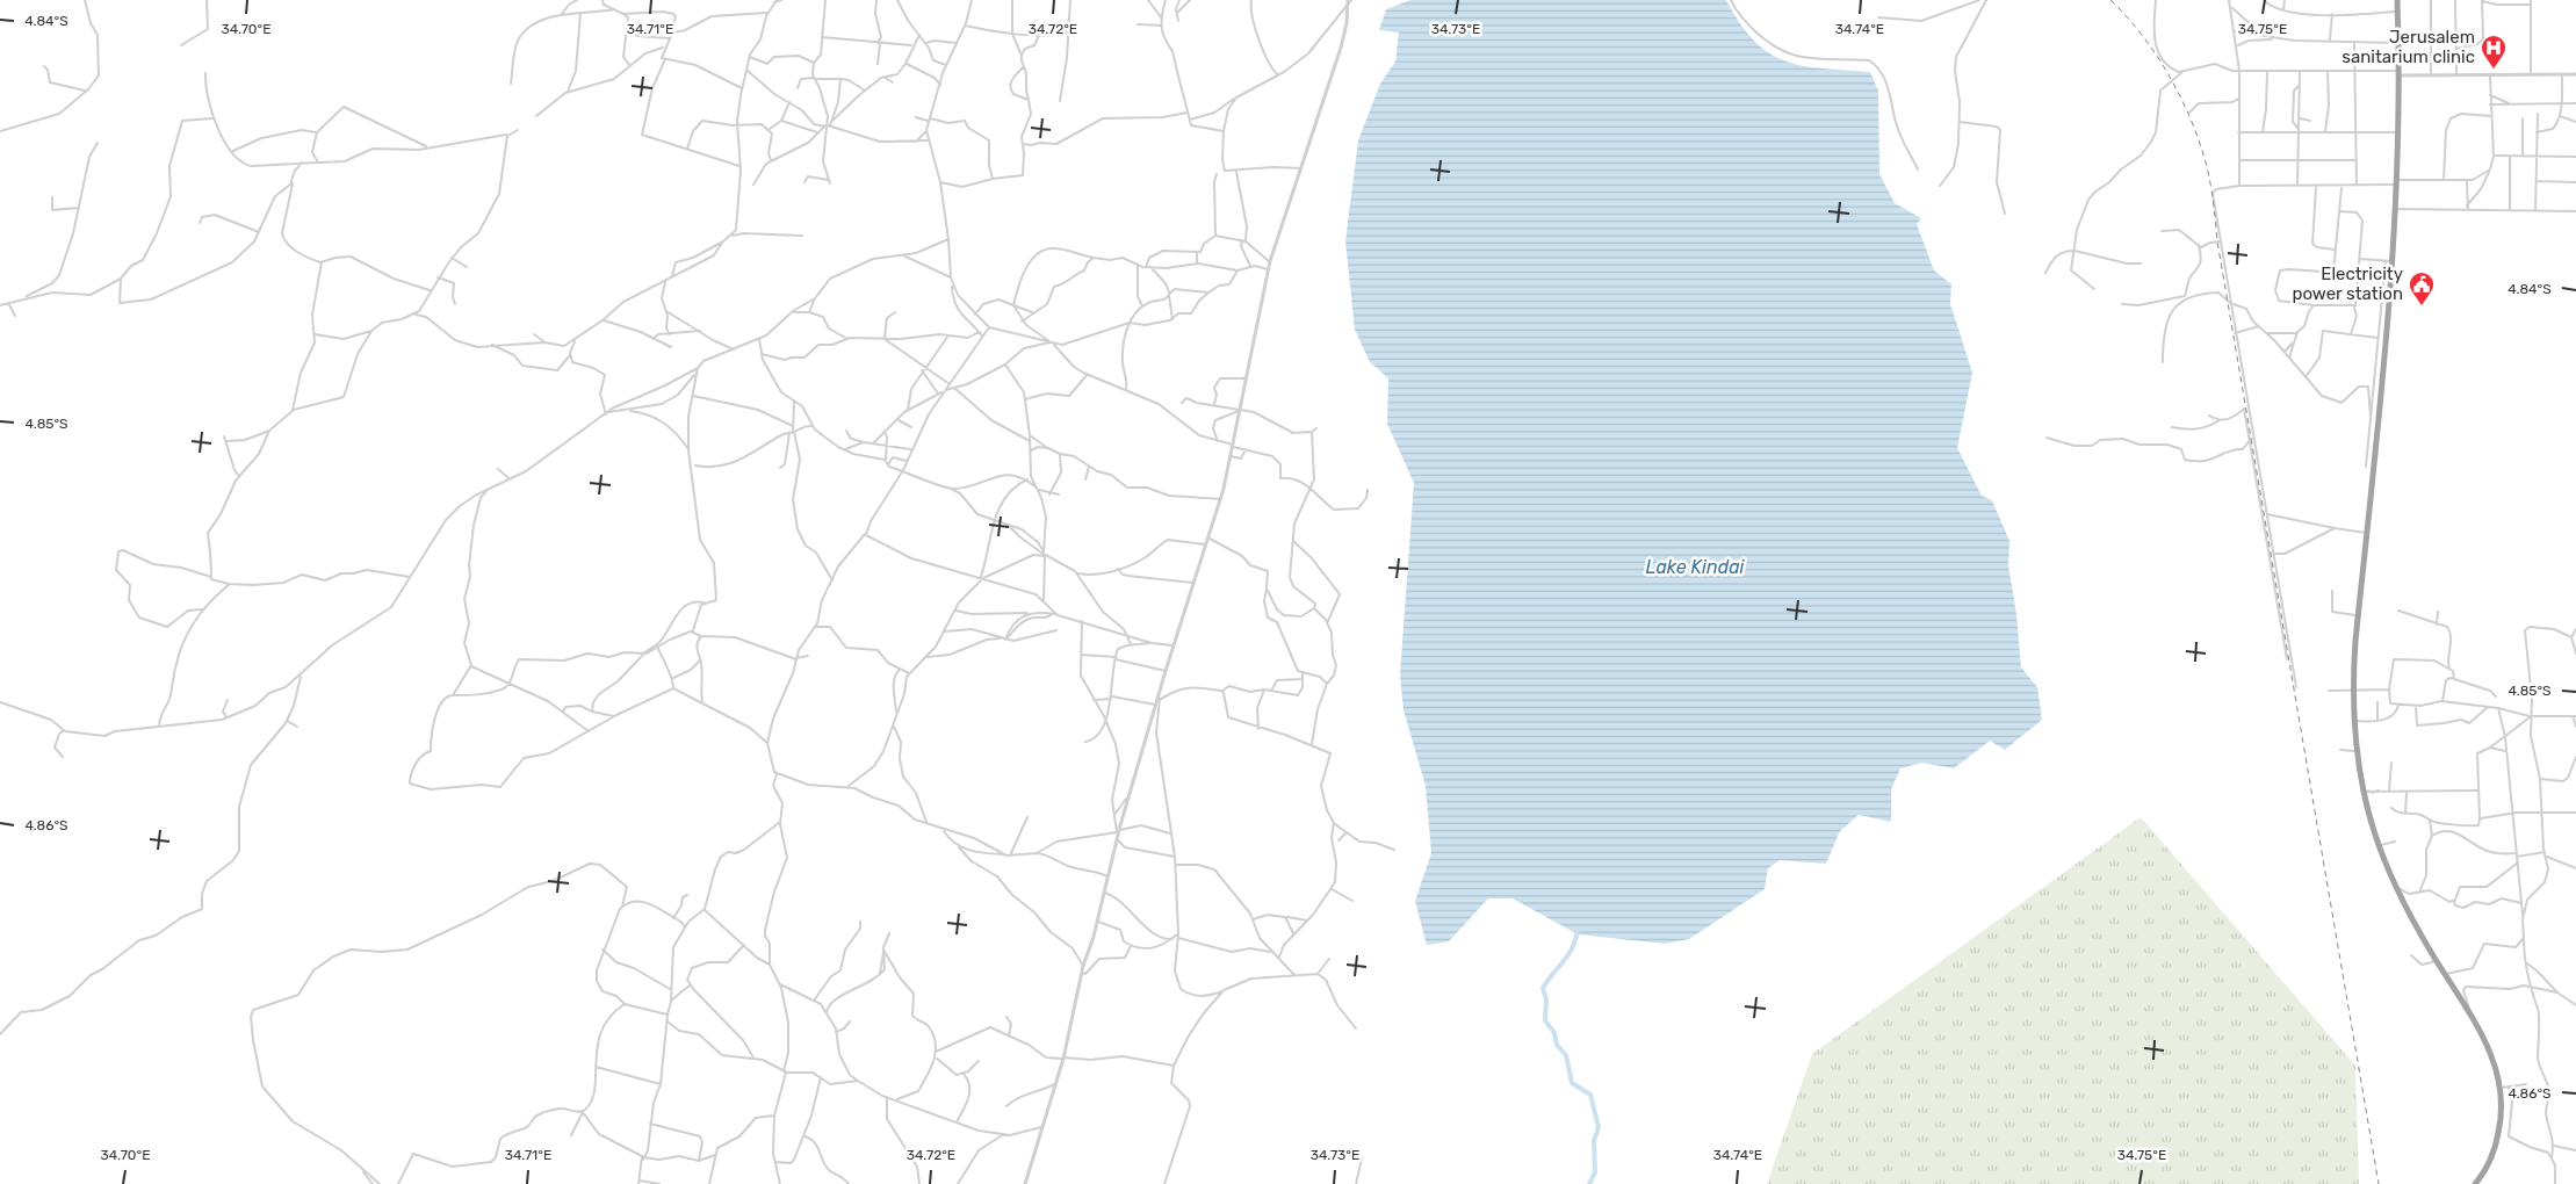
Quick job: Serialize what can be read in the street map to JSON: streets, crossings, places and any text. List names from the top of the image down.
{
  "water": ["Lake Kindai"],
  "places": {
    "hospital": ["Jerusalem sanitarium clinic"],
    "public building": ["Electricity power station"]
  },
  "coordinates": [
    "4.84°S",
    "34.70°E",
    "34.71°E",
    "34.72°E",
    "34.73°E",
    "34.74°E",
    "34.75°E",
    "4.85°S",
    "4.86°S"
  ]
}
